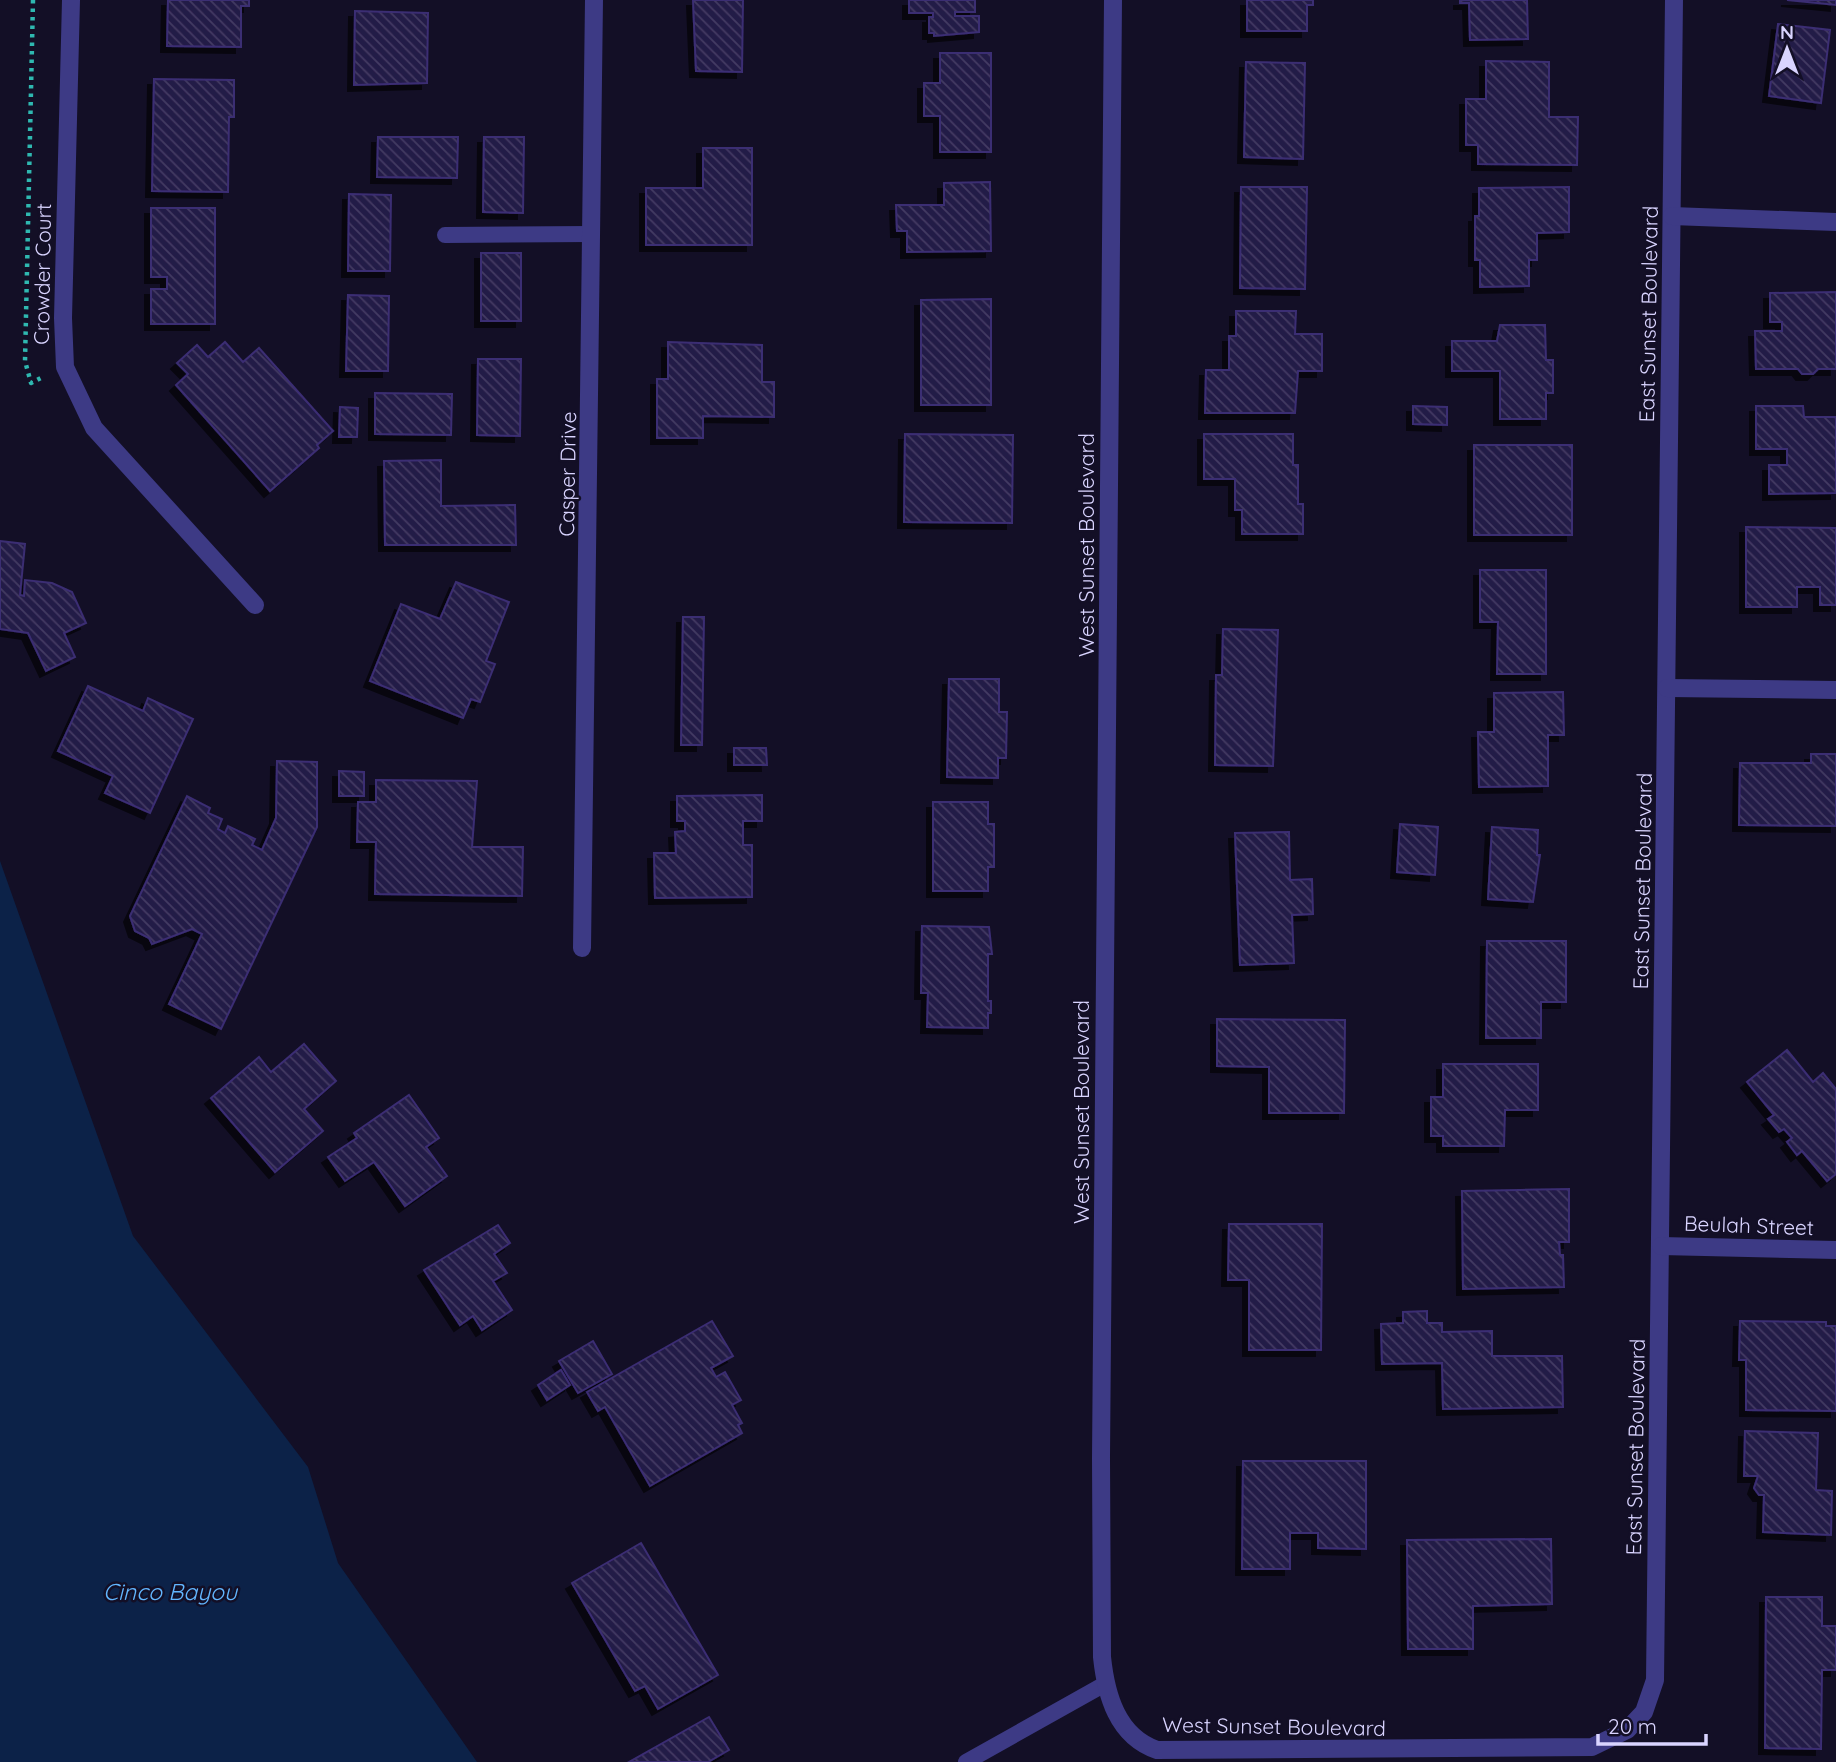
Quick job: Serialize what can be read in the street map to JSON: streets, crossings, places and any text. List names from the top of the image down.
{
  "streets": {
    "street": [
      "Crowder Court",
      "East Sunset Boulevard",
      "Casper Drive",
      "West Sunset Boulevard",
      "Beulah Street"
    ]
  },
  "crossings": [
    ["East Sunset Boulevard", "West Sunset Boulevard"],
    ["East Sunset Boulevard", "Beulah Street"]
  ],
  "water": ["Cinco Bayou"],
  "scale_bar": "20 m",
  "north": "top"
}
